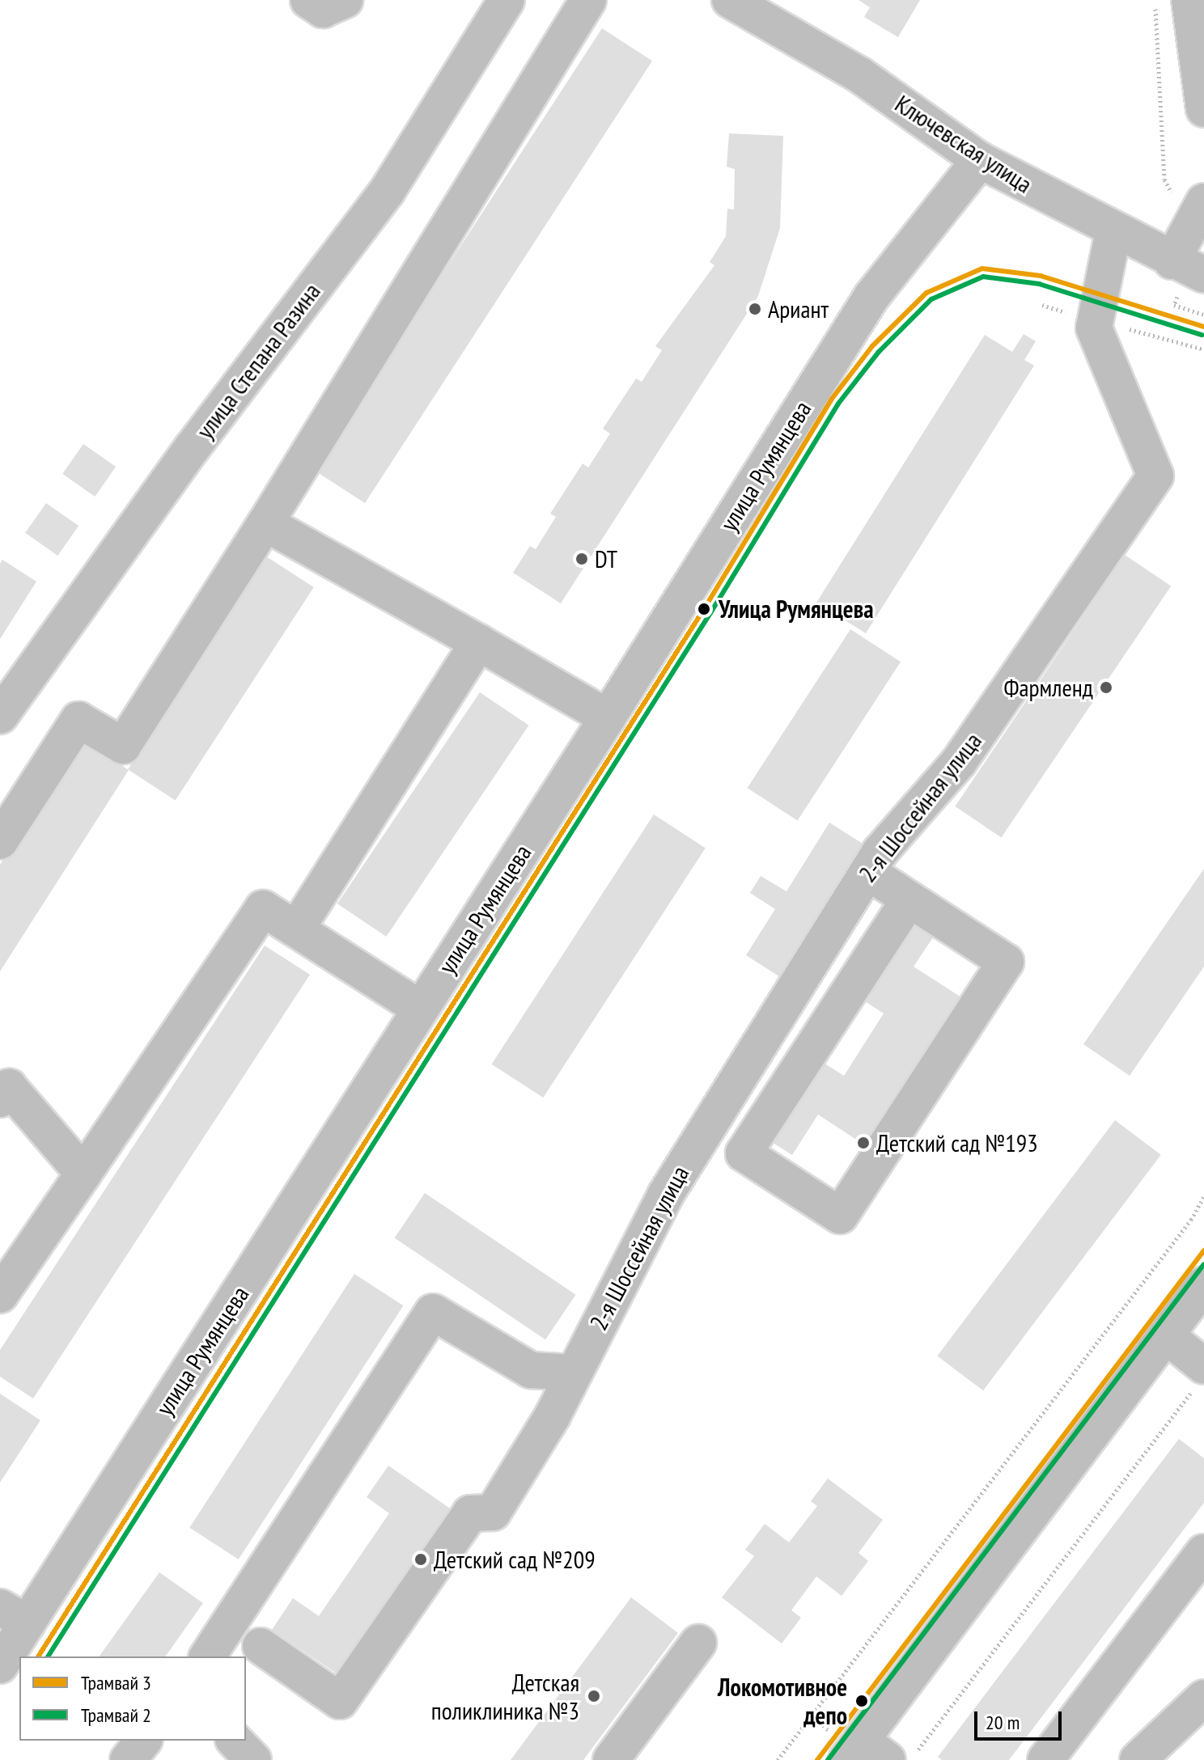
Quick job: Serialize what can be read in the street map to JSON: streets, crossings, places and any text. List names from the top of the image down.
{
  "streets": {
    "street": [
      "Ключевская улица",
      "улица Степана Разина",
      "улица Румянцева",
      "2-я Шоссейная улица"
    ]
  },
  "crossings": [
    ["Ключевская улица", "улица Румянцева"],
    ["Ключевская улица", "2-я Шоссейная улица"]
  ],
  "places": [
    "Ариант",
    "DT",
    "Улица Румянцева",
    "Фармленд",
    "Детский сад №193",
    "Детский сад №209",
    "Детская поликлиника №3",
    "Локомотивное депо"
  ],
  "lines": ["tram line 3", "tram line 2"],
  "legend": ["Трамвай 3", "Трамвай 2"],
  "scale_bar": "20 m"
}
